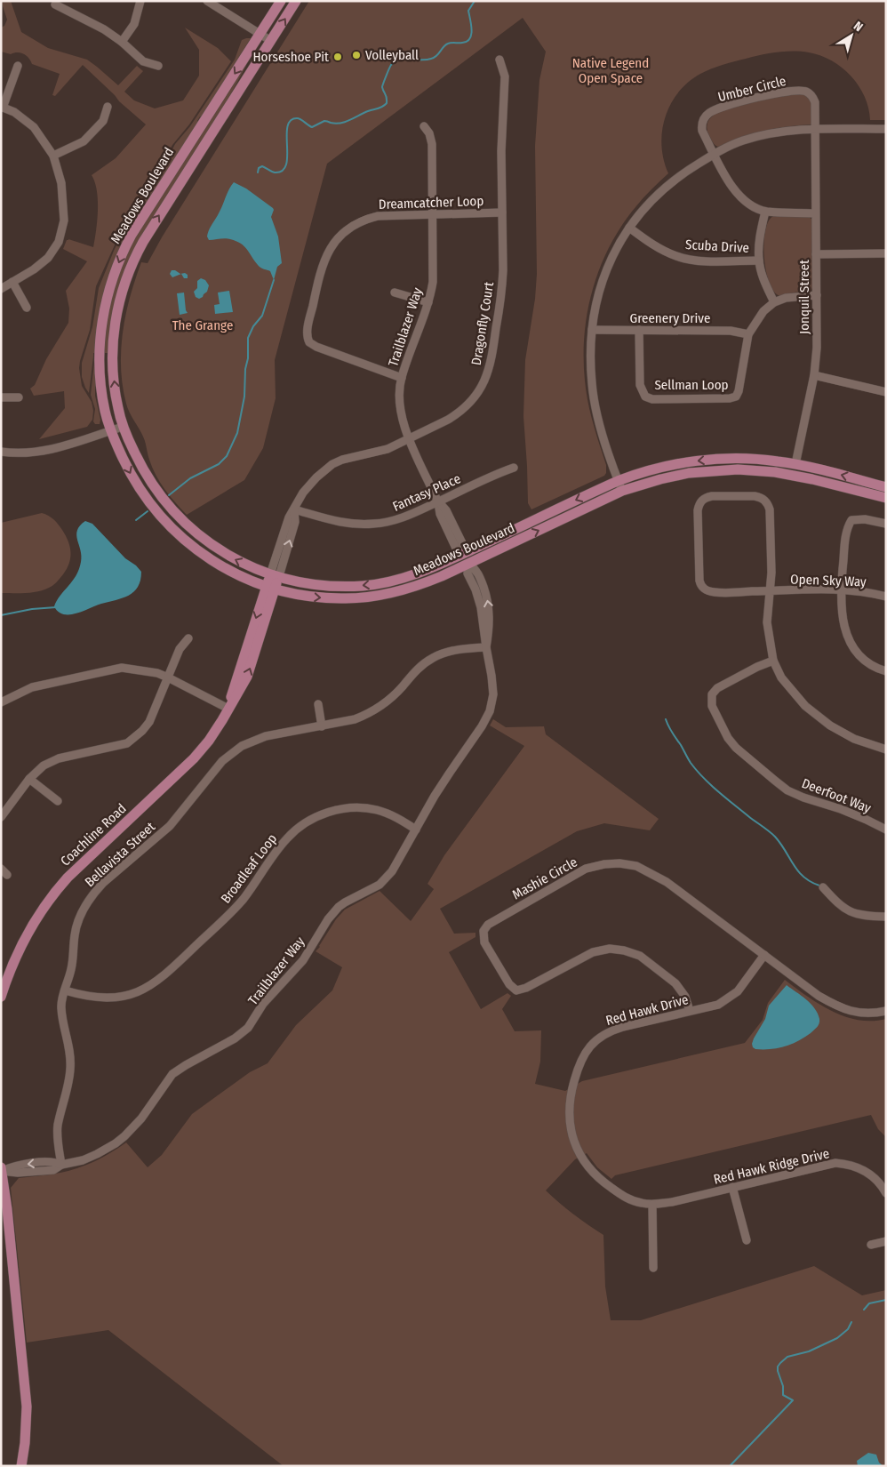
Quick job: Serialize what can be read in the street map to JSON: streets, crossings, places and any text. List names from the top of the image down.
{
  "streets": {
    "main road": ["Meadows Boulevard", "Coachline Road"],
    "street": [
      "Umber Circle",
      "Dreamcatcher Loop",
      "Scuba Drive",
      "Jonquil Street",
      "Greenery Drive",
      "Dragonfly Court",
      "Trailblazer Way",
      "Sellman Loop",
      "Fantasy Place",
      "Open Sky Way",
      "Deerfoot Way",
      "Bellavista Street",
      "Broadleaf Loop",
      "Mashie Circle",
      "Red Hawk Drive",
      "Red Hawk Ridge Drive"
    ]
  },
  "crossings": [
    ["Umber Circle", "Jonquil Street"],
    ["Meadows Boulevard", "Jonquil Street"],
    ["Meadows Boulevard", "Dragonfly Court"],
    ["Meadows Boulevard", "Trailblazer Way"],
    ["Meadows Boulevard", "Coachline Road"],
    ["Dreamcatcher Loop", "Dragonfly Court"],
    ["Dreamcatcher Loop", "Trailblazer Way"],
    ["Greenery Drive", "Sellman Loop"],
    ["Dragonfly Court", "Trailblazer Way"],
    ["Dragonfly Court", "Fantasy Place"],
    ["Dragonfly Court", "Coachline Road"],
    ["Trailblazer Way", "Fantasy Place"],
    ["Trailblazer Way", "Bellavista Street"],
    ["Trailblazer Way", "Broadleaf Loop"],
    ["Bellavista Street", "Broadleaf Loop"],
    ["Mashie Circle", "Red Hawk Drive"],
    ["Red Hawk Drive", "Red Hawk Ridge Drive"]
  ],
  "parks": ["Native Legend Open Space", "The Grange"],
  "places": ["Volleyball", "Horseshoe Pit"],
  "north": "top right"
}
